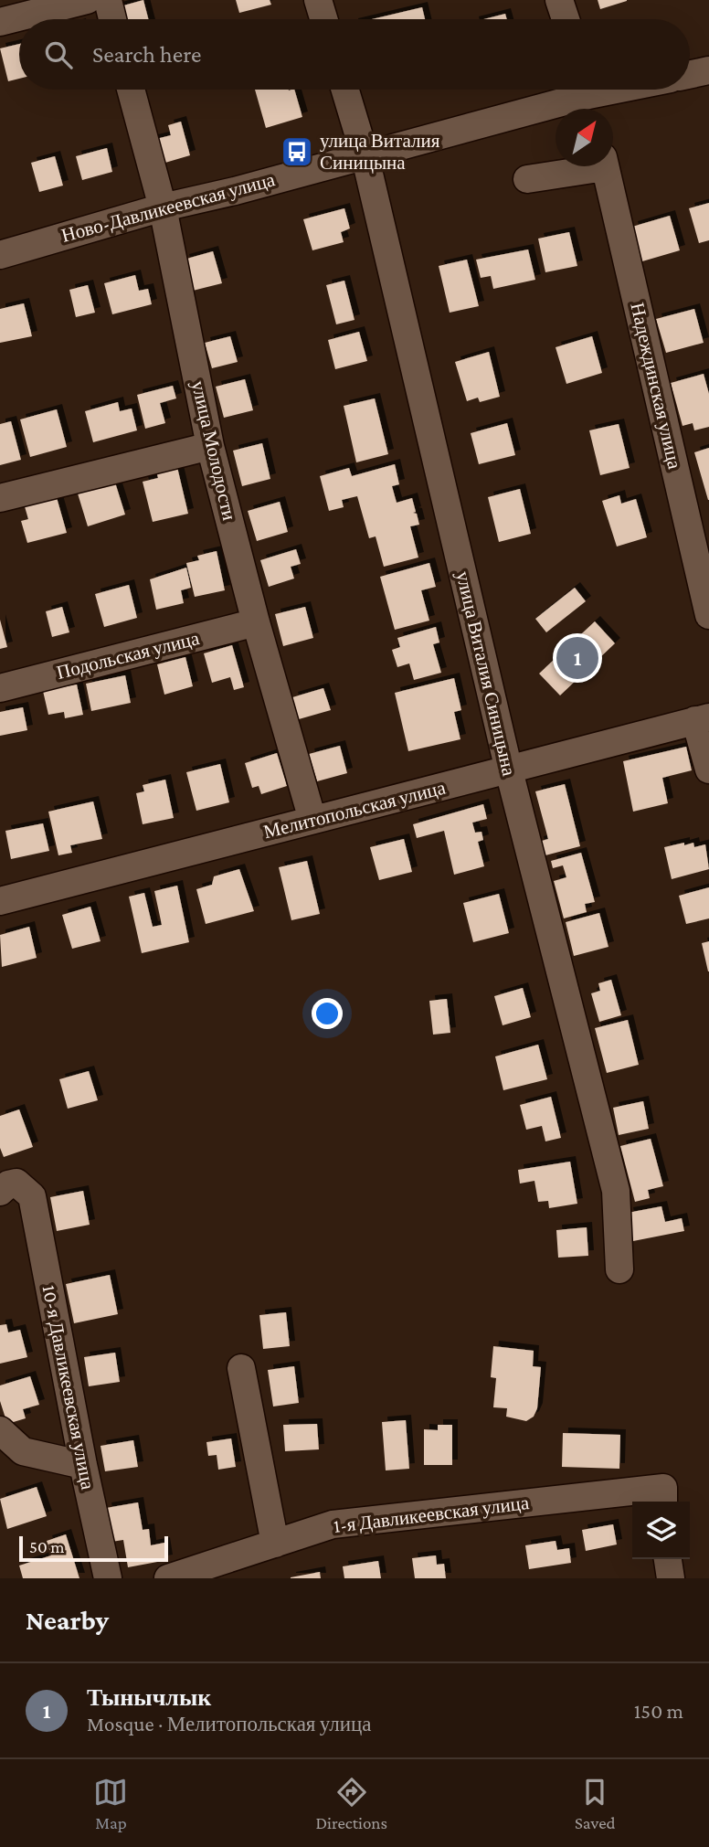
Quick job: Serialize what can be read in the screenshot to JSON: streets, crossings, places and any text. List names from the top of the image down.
{
  "streets": {
    "street": [
      "Ново-Давликеевская улица",
      "Надеждинская улица",
      "улица Молодости",
      "Подольская улица",
      "улица Виталия Синицына",
      "Мелитопольская улица",
      "10-я Давликеевская улица",
      "1-я Давликеевская улица"
    ]
  },
  "crossings": [
    ["Ново-Давликеевская улица", "улица Молодости"],
    ["Ново-Давликеевская улица", "улица Виталия Синицына"],
    ["улица Молодости", "Подольская улица"],
    ["улица Молодости", "Мелитопольская улица"],
    ["улица Виталия Синицына", "Мелитопольская улица"]
  ],
  "places": {
    "bus stop": ["улица Виталия Синицына"]
  },
  "scale_bar": "50 m",
  "north": "top right",
  "page": {
    "search": "Search here",
    "pins": "1",
    "scale": "50 m",
    "heading": "Nearby",
    "list": [
      {
        "mark": "1",
        "name": "Тынычлык",
        "note": "Mosque · Мелитопольская улица",
        "value": "150 m"
      }
    ],
    "nav": ["Map", "Directions", "Saved"]
  }
}
